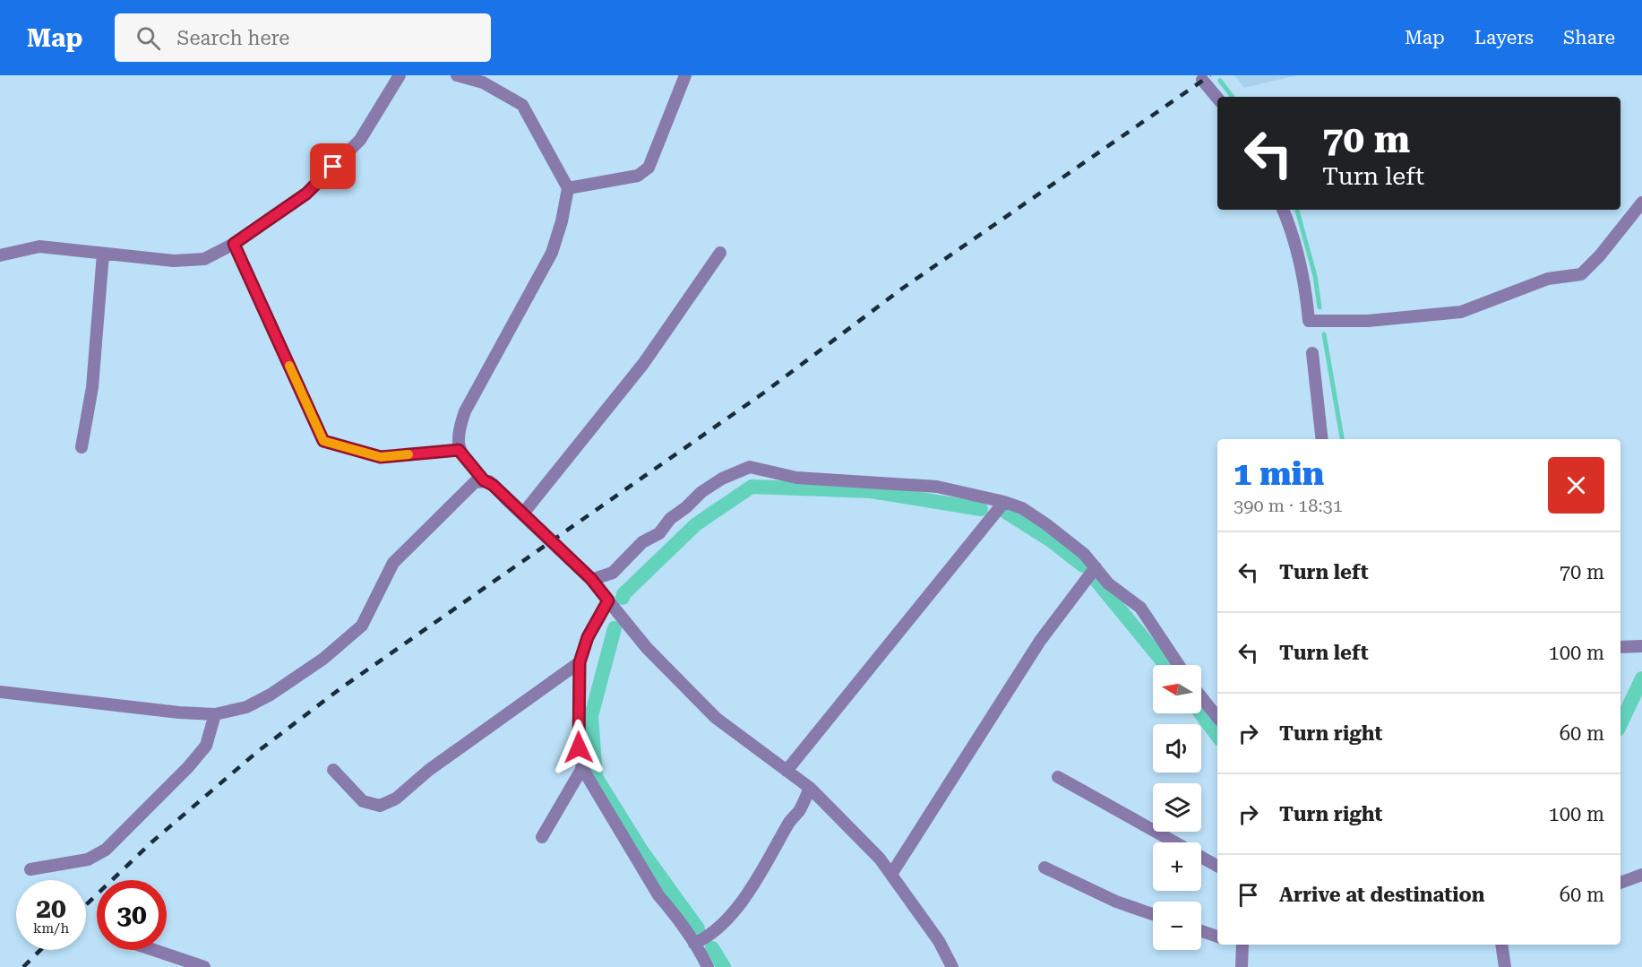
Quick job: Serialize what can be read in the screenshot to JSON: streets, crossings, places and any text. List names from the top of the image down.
{
  "north": "left",
  "page": {
    "header": "Map",
    "search": "Search here",
    "nav": ["Map", "Layers", "Share"],
    "turn": ["70 m", "Turn left"],
    "heading": ["1 min", "390 m · 18:31"],
    "list": [
      {
        "name": "Turn left",
        "value": "70 m"
      },
      {
        "name": "Turn left",
        "value": "100 m"
      },
      {
        "name": "Turn right",
        "value": "60 m"
      },
      {
        "name": "Turn right",
        "value": "100 m"
      },
      {
        "name": "Arrive at destination",
        "value": "60 m"
      }
    ],
    "map_buttons": ["+", "−"],
    "speed": "20 km/h",
    "limit": "30"
  }
}
